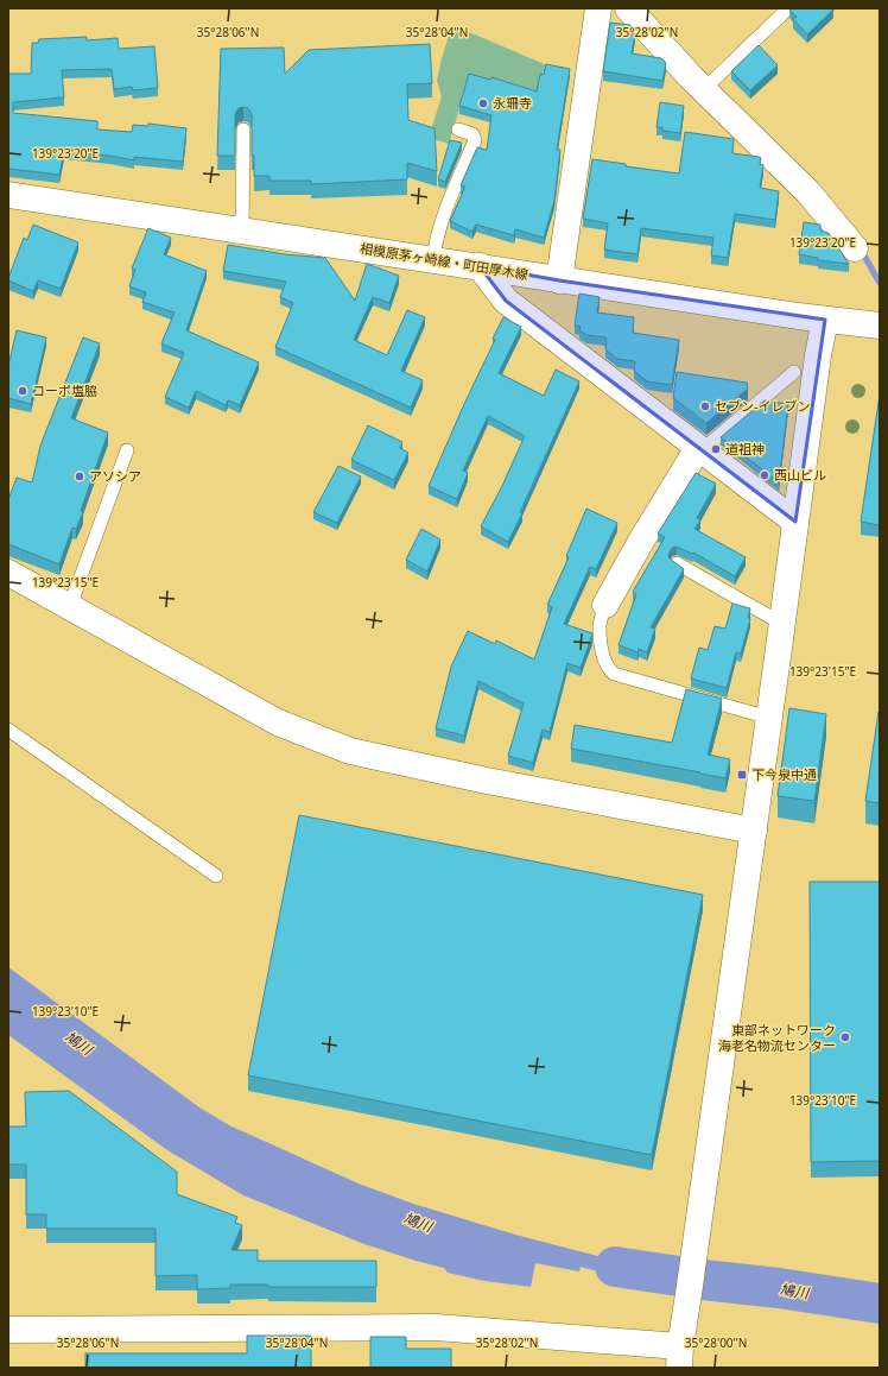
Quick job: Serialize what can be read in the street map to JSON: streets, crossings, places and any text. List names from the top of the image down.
{
  "streets": {
    "street": ["相模原茅ヶ崎線・町田厚木線"]
  },
  "water": ["鳩川"],
  "places": {
    "other": [
      "永珊寺",
      "コーポ塩脇",
      "セブン-イレブン",
      "道祖神",
      "西山ビル",
      "アソシア",
      "東部ネットワーク 海老名物流センター"
    ],
    "transit": ["下今泉中通"]
  },
  "coordinates": [
    "35°28'06\"N",
    "35°28'04\"N",
    "35°28'02\"N",
    "139°23'20\"E",
    "139°23'15\"E",
    "139°23'10\"E",
    "35°28'00\"N"
  ]
}
